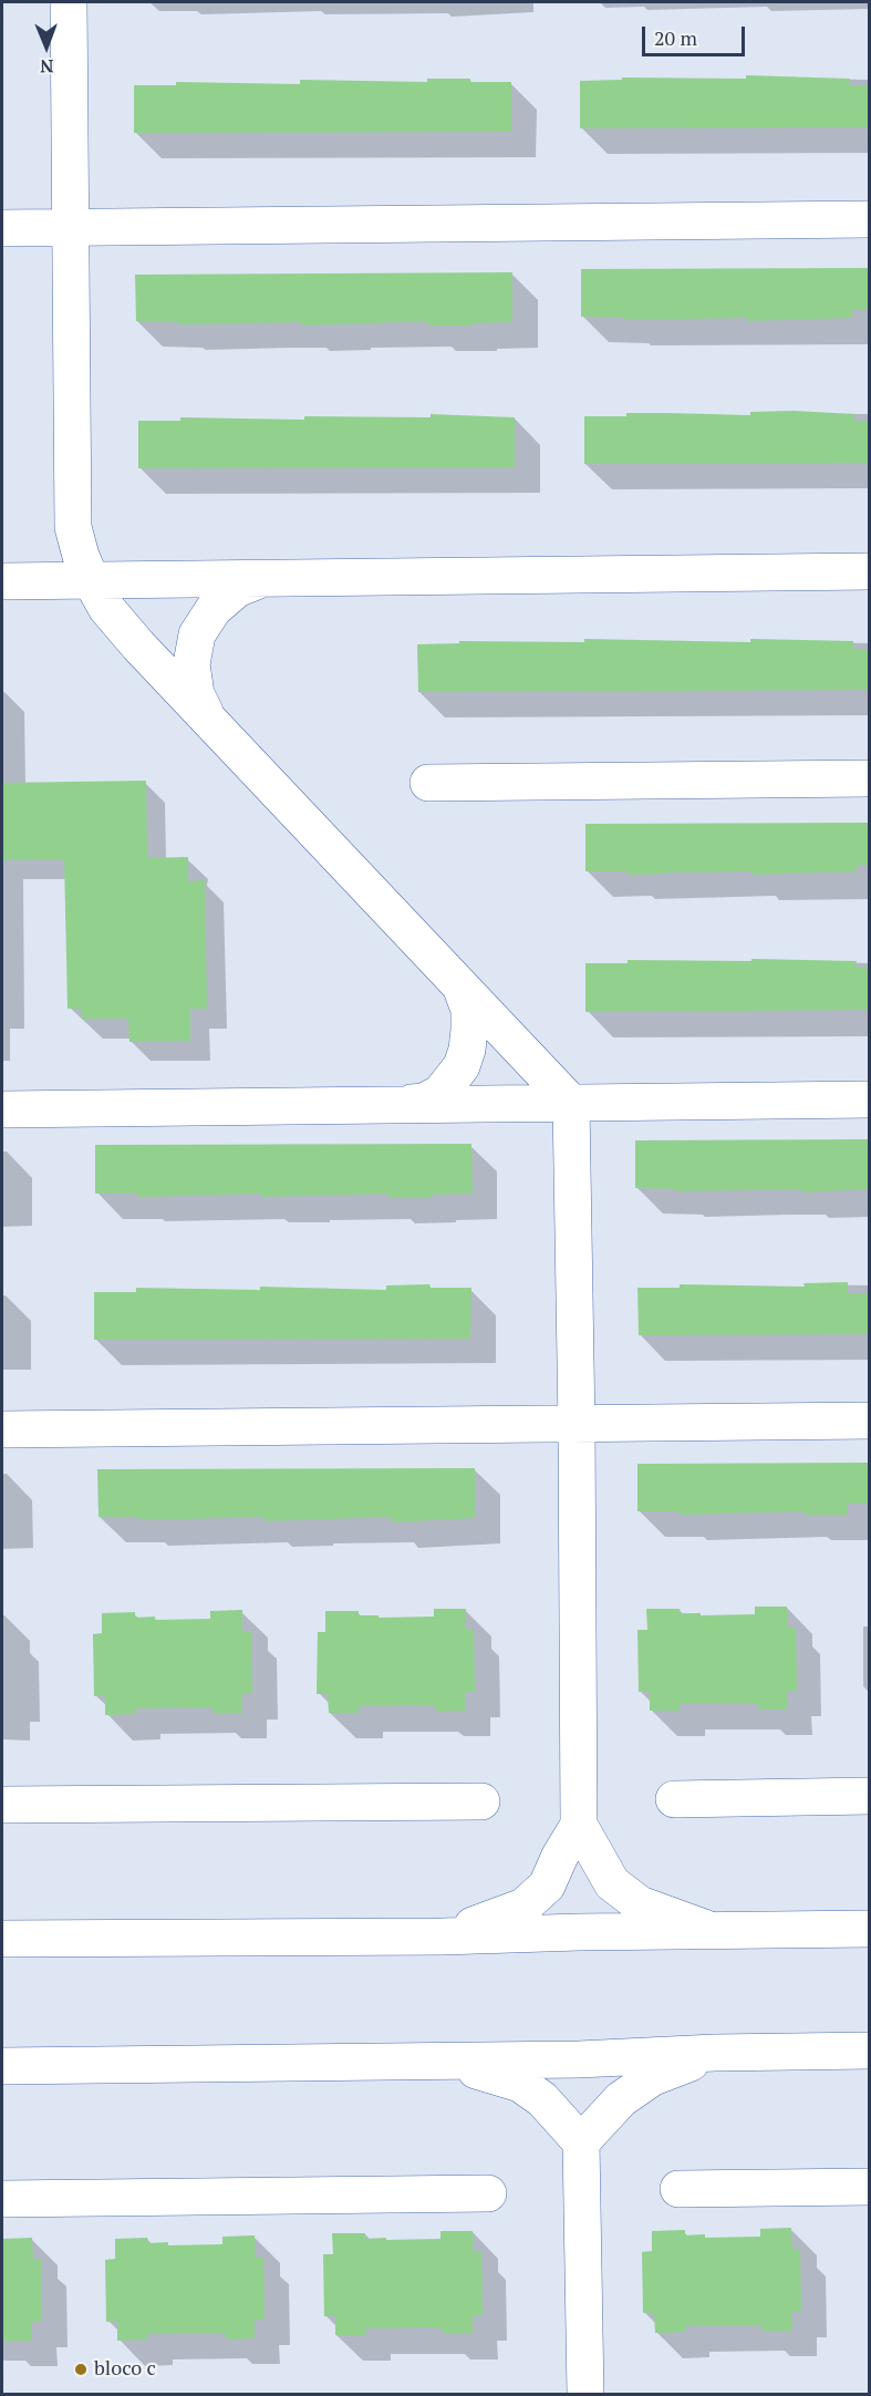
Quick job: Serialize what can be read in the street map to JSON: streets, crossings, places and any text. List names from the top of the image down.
{
  "places": ["bloco c"],
  "scale_bar": "20 m",
  "north": "bottom"
}
